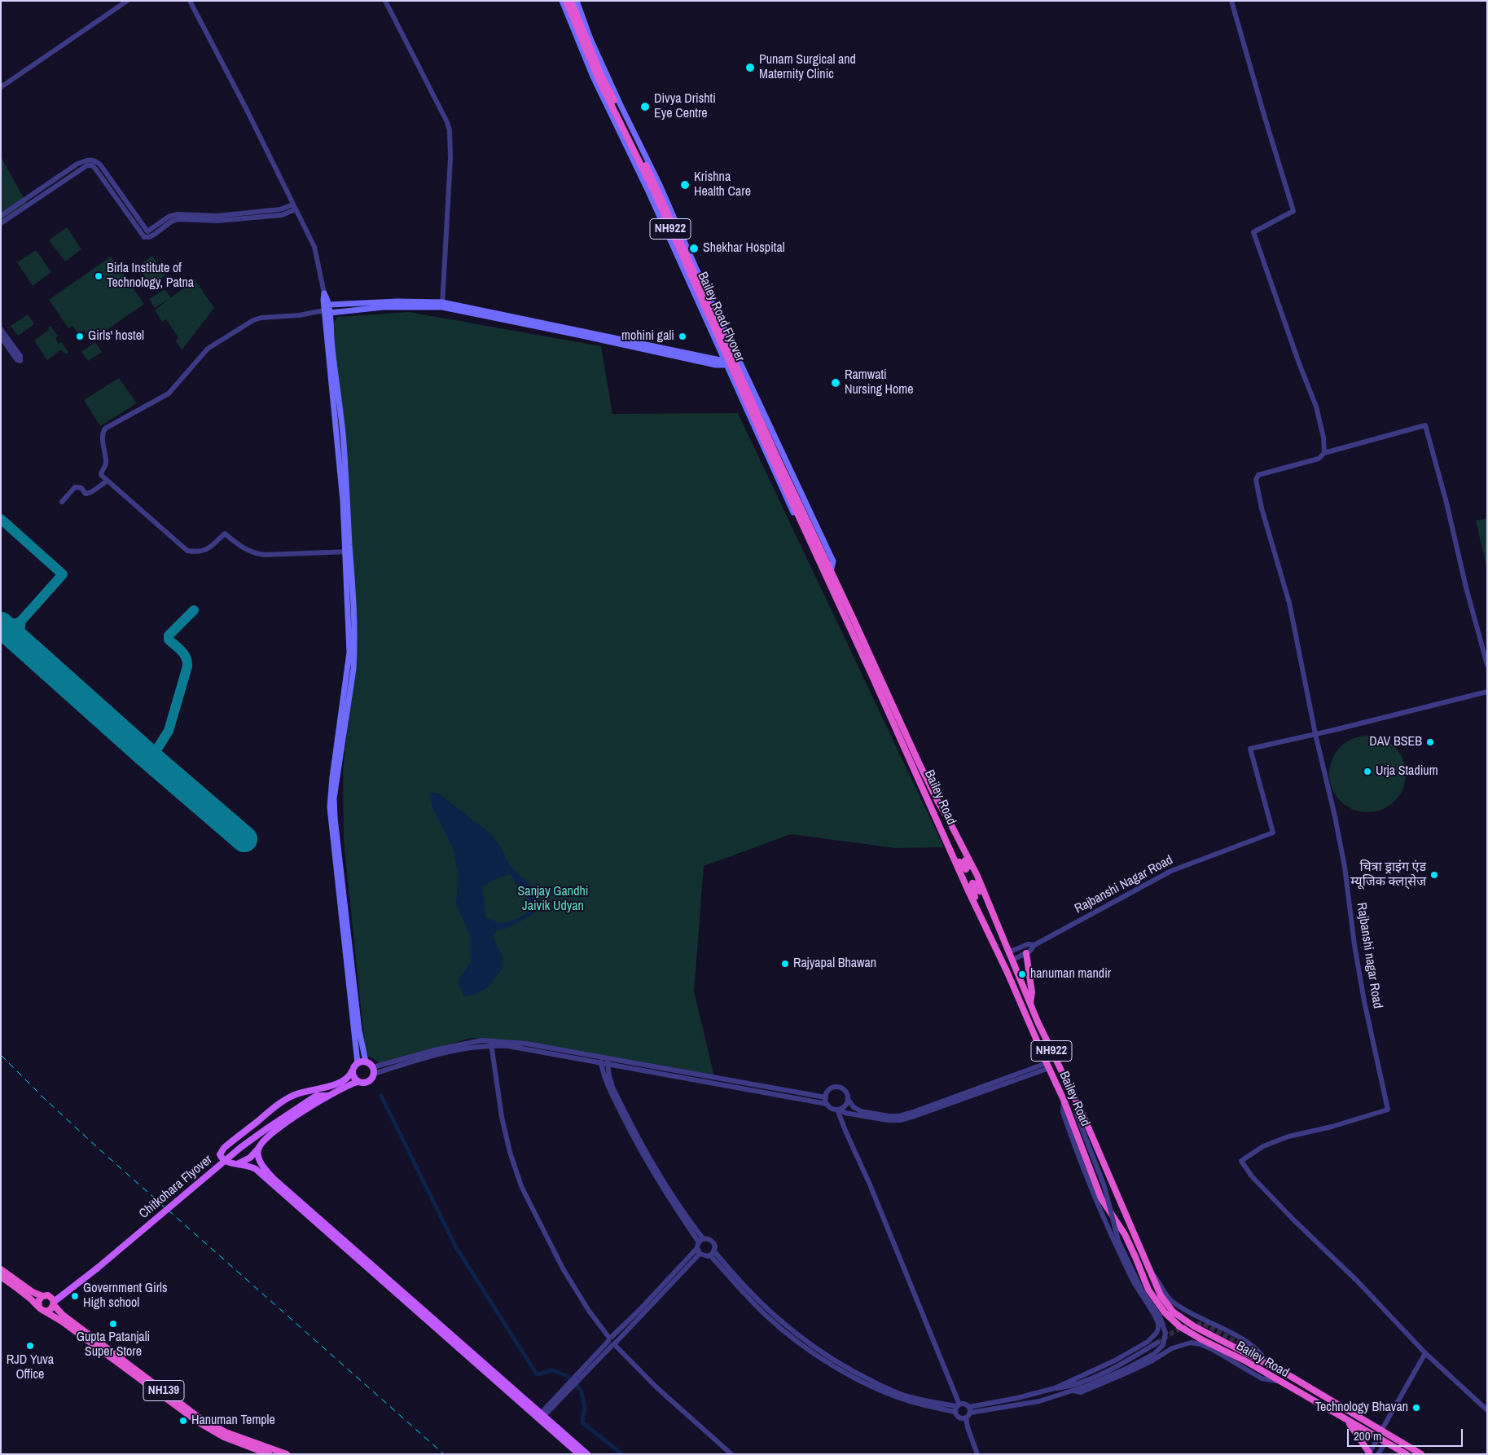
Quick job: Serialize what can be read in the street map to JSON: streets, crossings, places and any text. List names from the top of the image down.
{
  "streets": {
    "highway": [
      "NH922",
      "Bailey Road Flyover",
      "Bailey Road",
      "NH139"
    ],
    "main road": ["Chitkohara Flyover"],
    "street": ["Rajbanshi Nagar Road", "Rajbanshi nagar Road"]
  },
  "crossings": [
    ["NH922", "Bailey Road"],
    ["Bailey Road Flyover", "Bailey Road"],
    ["Bailey Road", "Rajbanshi Nagar Road"],
    ["Rajbanshi Nagar Road", "Rajbanshi nagar Road"],
    ["Chitkohara Flyover", "NH139"]
  ],
  "parks": ["Sanjay Gandhi Jaivik Udyan"],
  "places": [
    "Punam Surgical and Maternity Clinic",
    "Divya Drishti Eye Centre",
    "Krishna Health Care",
    "Shekhar Hospital",
    "Birla Institute of Technology, Patna",
    "Girls' hostel",
    "mohini gali",
    "Ramwati Nursing Home",
    "DAV BSEB",
    "Urja Stadium",
    "चित्रा ड्राइंग एंड म्यूजिक क्ला्सेज",
    "Rajyapal Bhawan",
    "hanuman mandir",
    "Government Girls High school",
    "Gupta Patanjali Super Store",
    "RJD Yuva Office",
    "Technology Bhavan",
    "Hanuman Temple"
  ],
  "scale_bar": "200 m"
}
